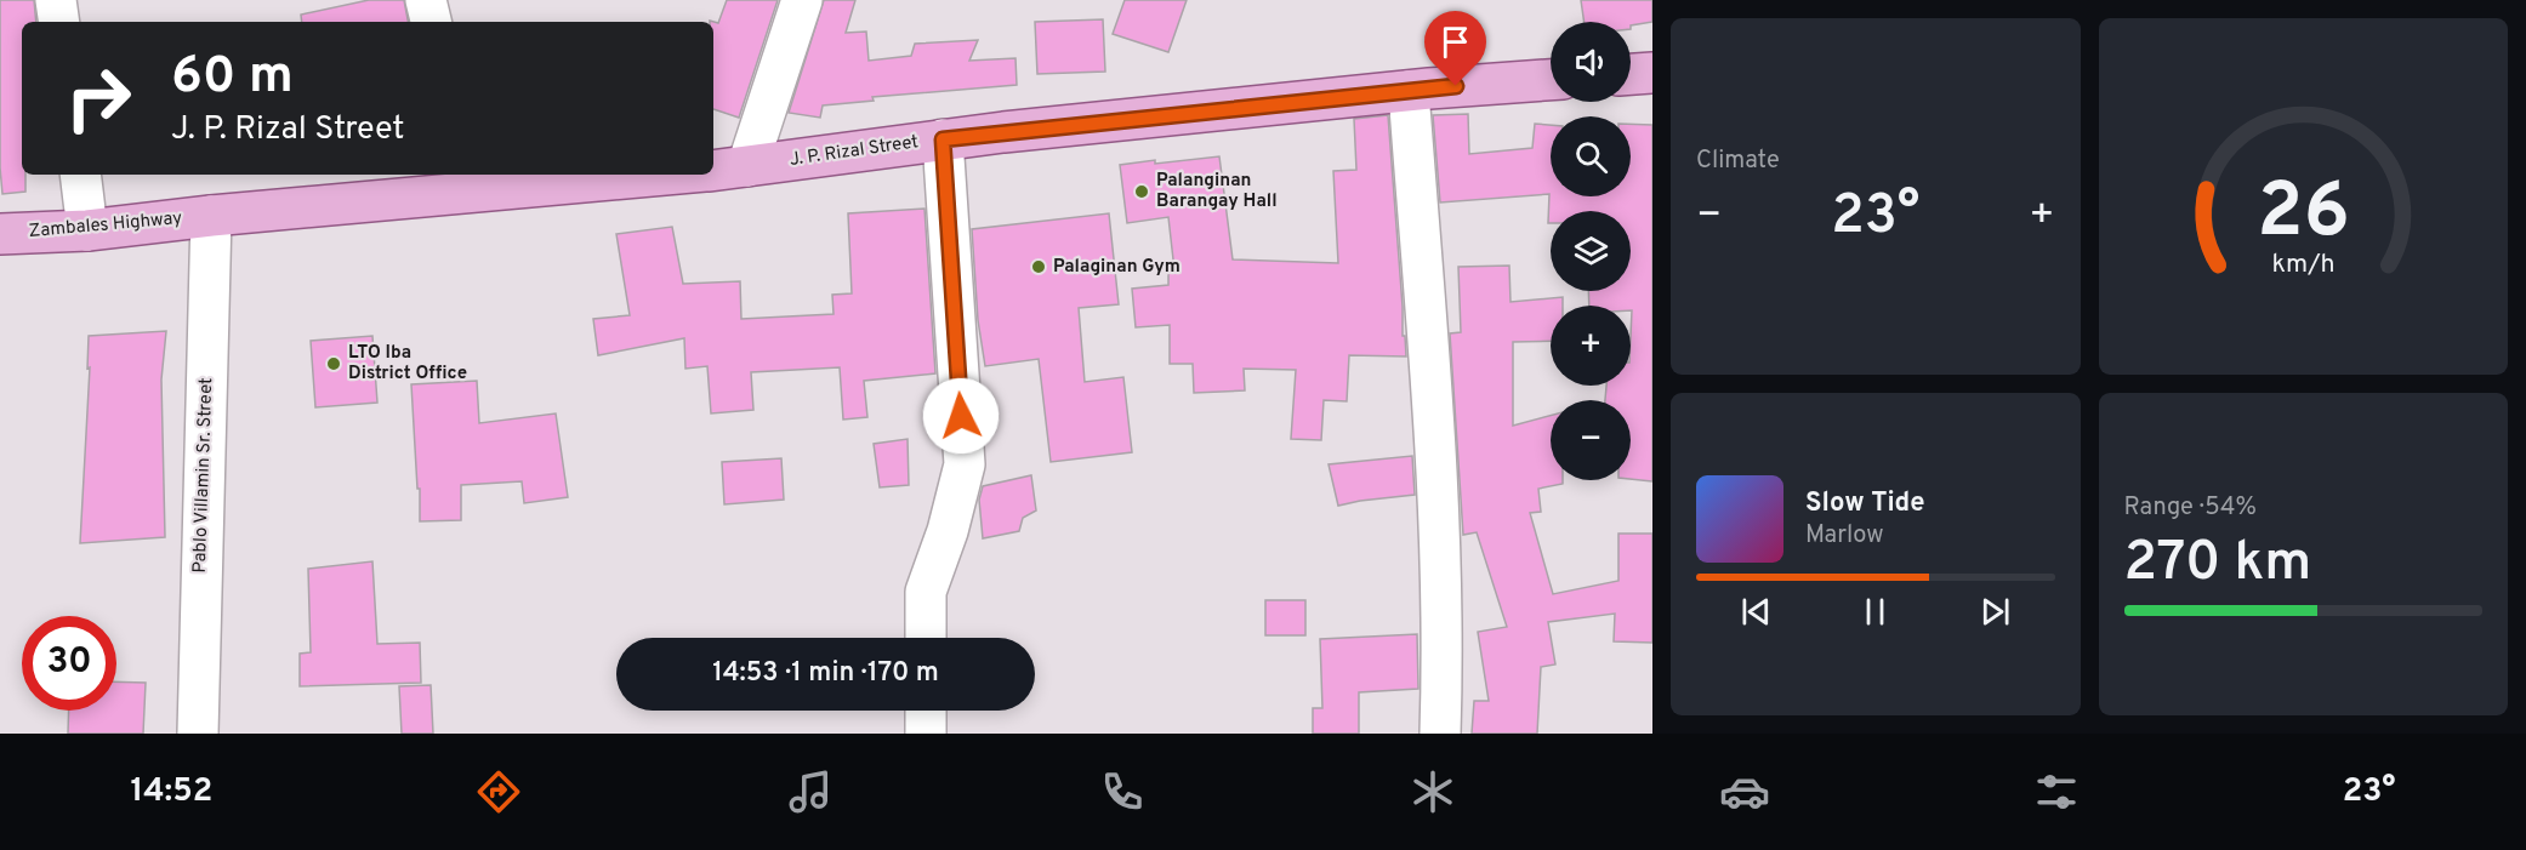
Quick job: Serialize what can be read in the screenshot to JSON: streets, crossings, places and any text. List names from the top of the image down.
{
  "streets": {
    "main road": ["J. P. Rizal Street", "Zambales Highway"],
    "street": ["Pablo Villamin Sr. Street"]
  },
  "crossings": [
    ["J. P. Rizal Street", "Zambales Highway"],
    ["J. P. Rizal Street", "Pablo Villamin Sr. Street"],
    ["Zambales Highway", "Pablo Villamin Sr. Street"]
  ],
  "places": ["Palanginan Barangay Hall", "Palaginan Gym", "LTO Iba District Office"],
  "page": {
    "tile": [
      "Climate",
      ["Range · 54%", "270 km"]
    ],
    "map_buttons": ["+", "−"],
    "turn": ["60 m", "J. P. Rizal Street"],
    "heat": ["−", "23°", "+"],
    "song": ["Slow Tide", "Marlow"],
    "limit": "30",
    "trip": "14:53 · 1 min · 170 m",
    "tabs": ["14:52", "23°"],
    "gauge": ["26", "km/h"]
  }
}
